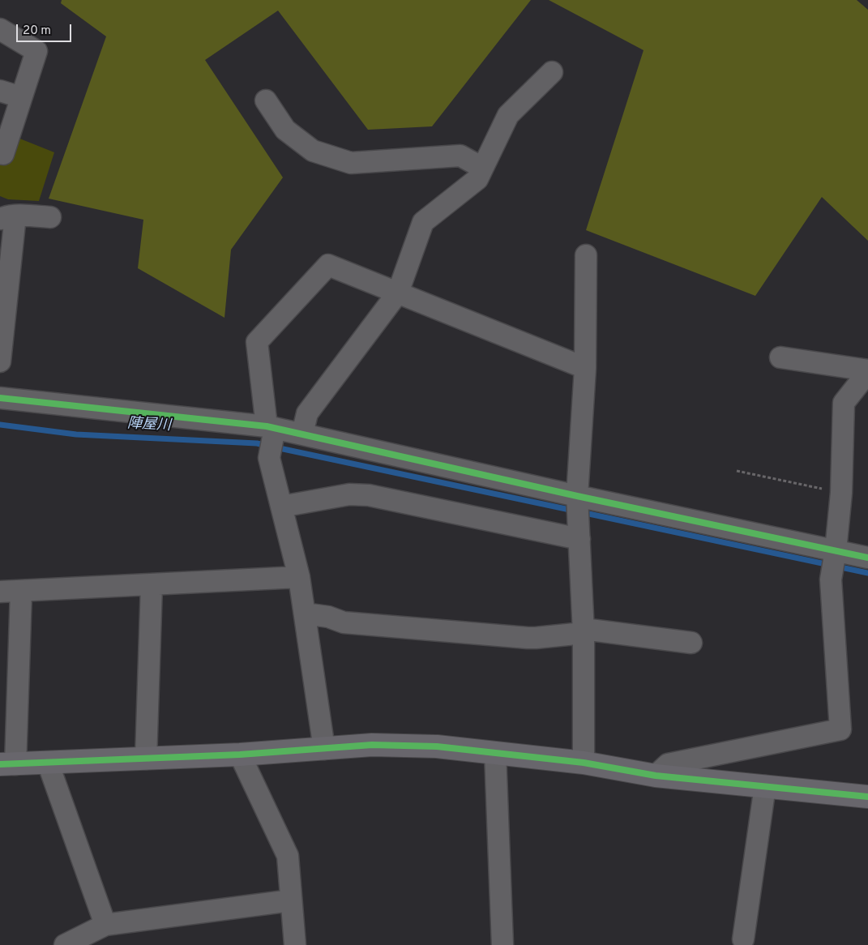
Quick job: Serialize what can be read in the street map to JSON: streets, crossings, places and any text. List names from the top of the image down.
{
  "water": ["陣屋川"],
  "scale_bar": "20 m"
}
